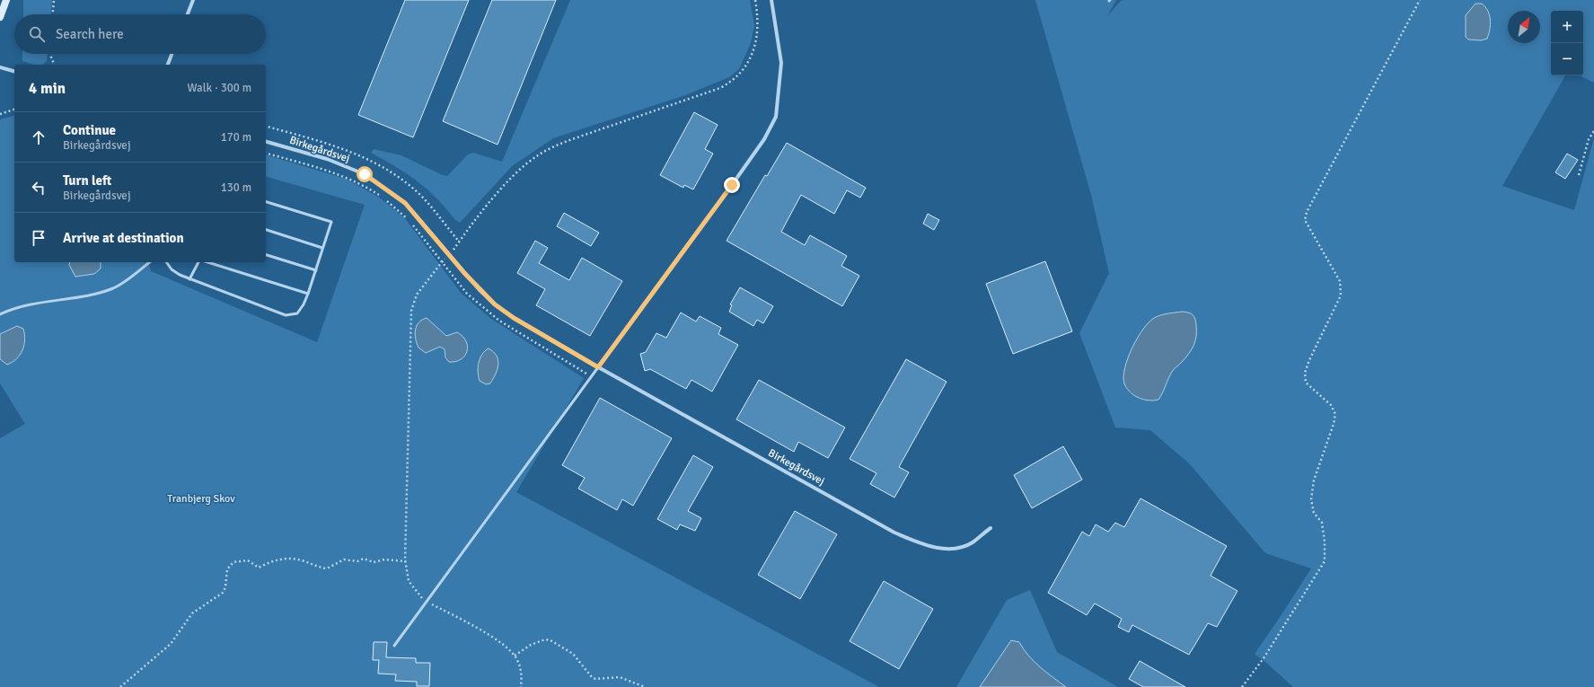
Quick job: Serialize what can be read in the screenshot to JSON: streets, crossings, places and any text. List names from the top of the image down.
{
  "streets": {
    "street": ["Birkegårdsvej"]
  },
  "parks": ["Tranbjerg Skov"],
  "north": "top right",
  "page": {
    "map_buttons": ["+", "−"],
    "search": "Search here",
    "heading": ["4 min", "Walk · 300 m"],
    "list": [
      ["Continue", "Birkegårdsvej", "170 m"],
      ["Turn left", "Birkegårdsvej", "130 m"],
      "Arrive at destination"
    ]
  }
}
